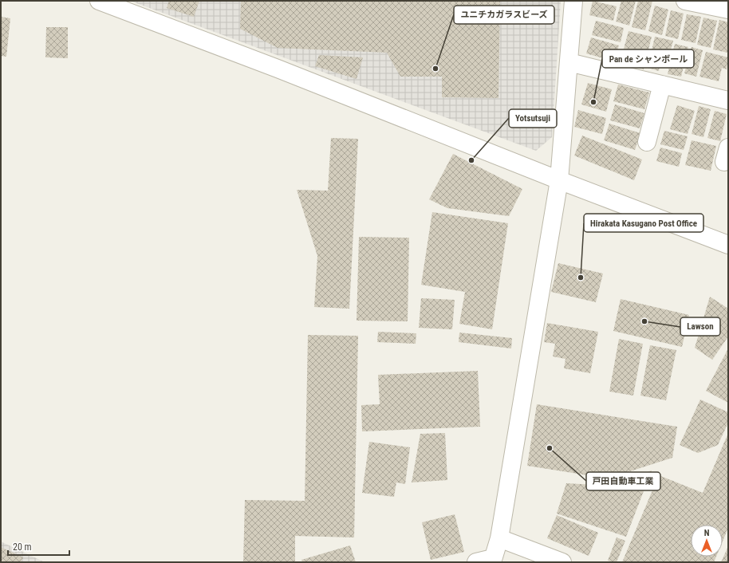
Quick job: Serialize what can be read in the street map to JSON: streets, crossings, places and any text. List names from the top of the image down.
{
  "places": [
    "ユニチカガラスビーズ",
    "Pan de シャンボール",
    "Yotsutsuji",
    "Hirakata Kasugano Post Office",
    "Lawson",
    "戸田自動車工業"
  ],
  "scale_bar": "20 m",
  "north": "top"
}
